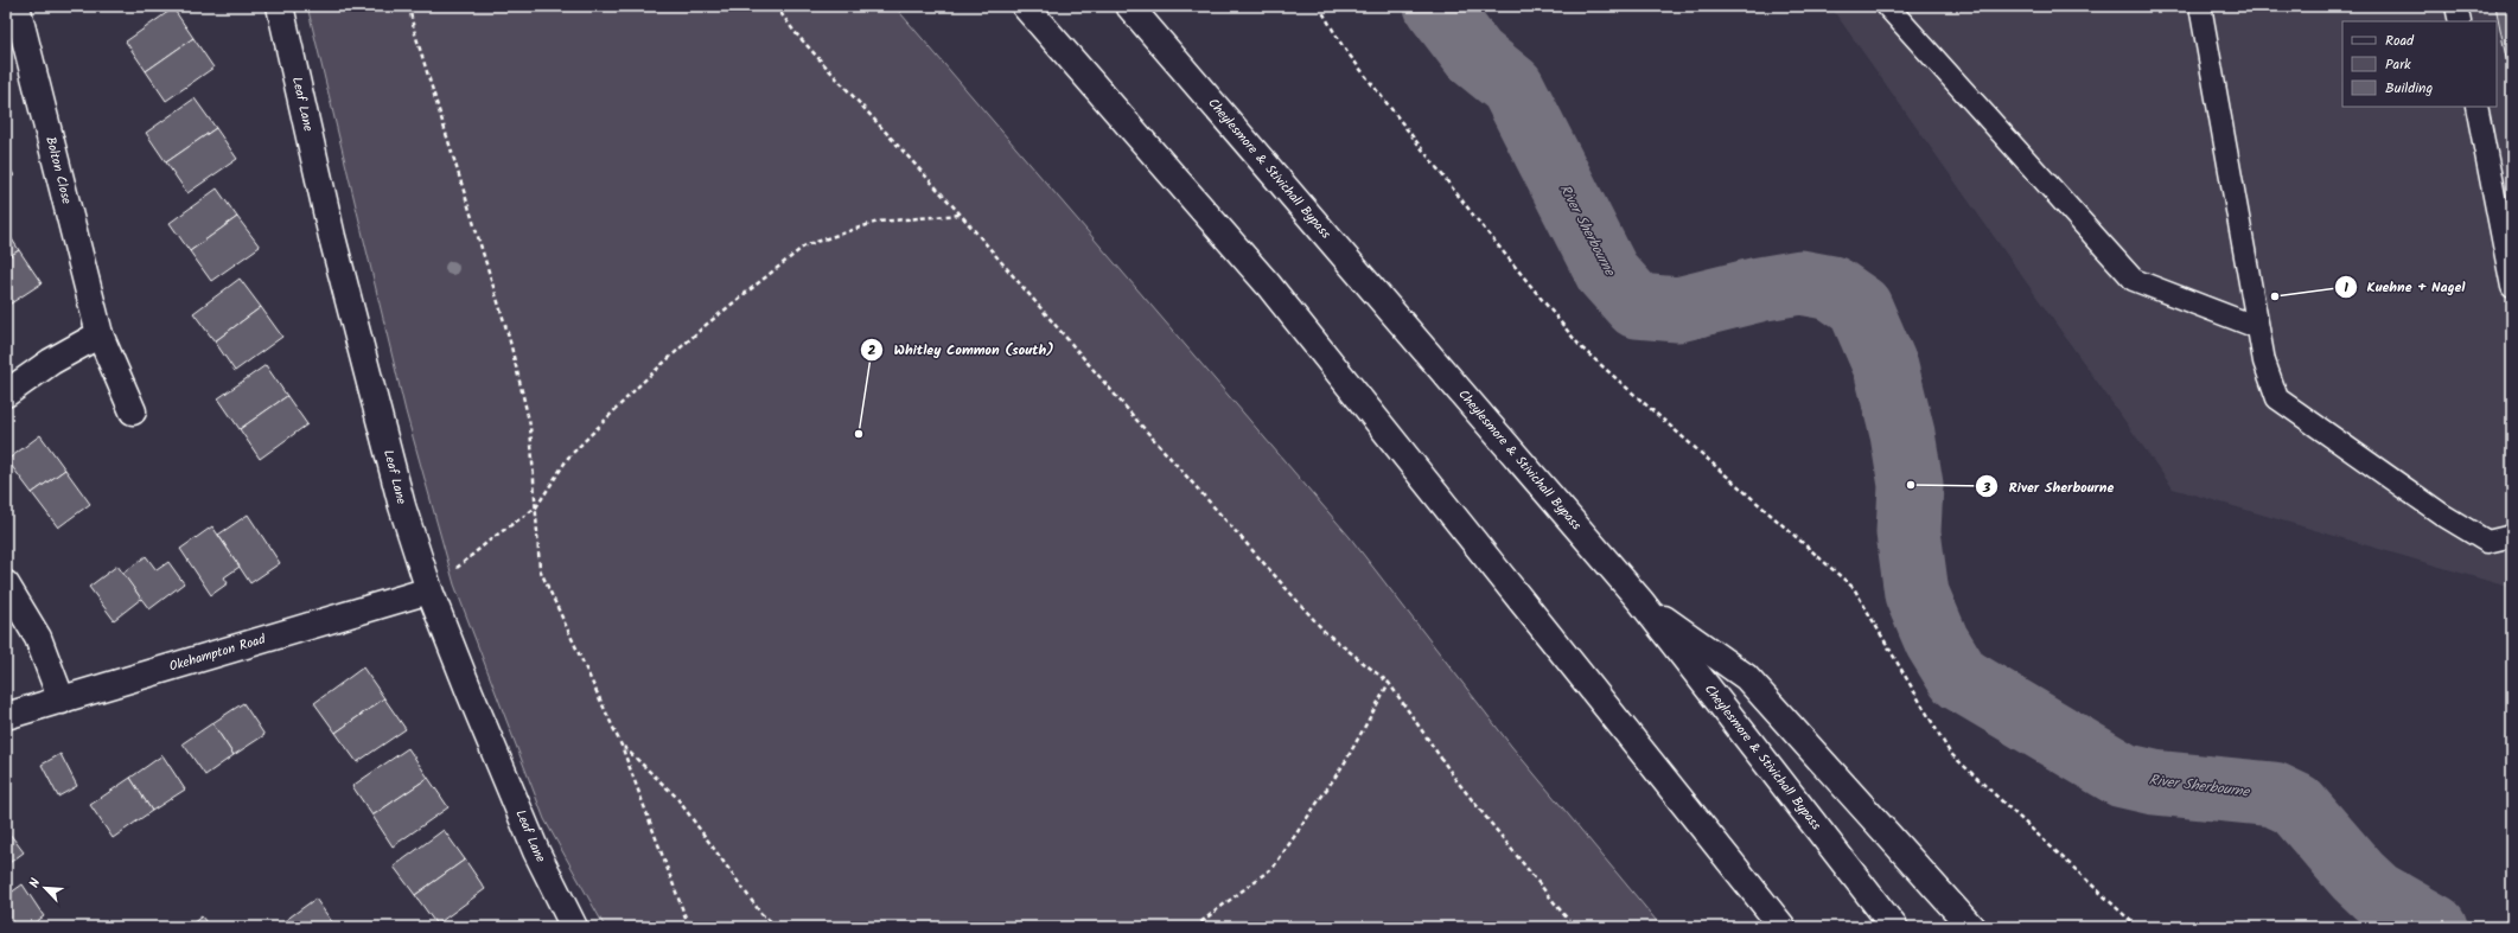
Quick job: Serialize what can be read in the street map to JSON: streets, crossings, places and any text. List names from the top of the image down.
{
  "streets": {
    "main road": [
      "Leaf Lane",
      "Cheylesmore & Stivichall Bypass",
      "Bolton Close",
      "Okehampton Road"
    ]
  },
  "crossings": [
    ["Leaf Lane", "Okehampton Road"]
  ],
  "water": ["River Sherbourne"],
  "places": ["Kuehne + Nagel", "Whitley Common (south)", "River Sherbourne"],
  "legend": ["Road", "Park", "Building"],
  "north": "top left"
}
